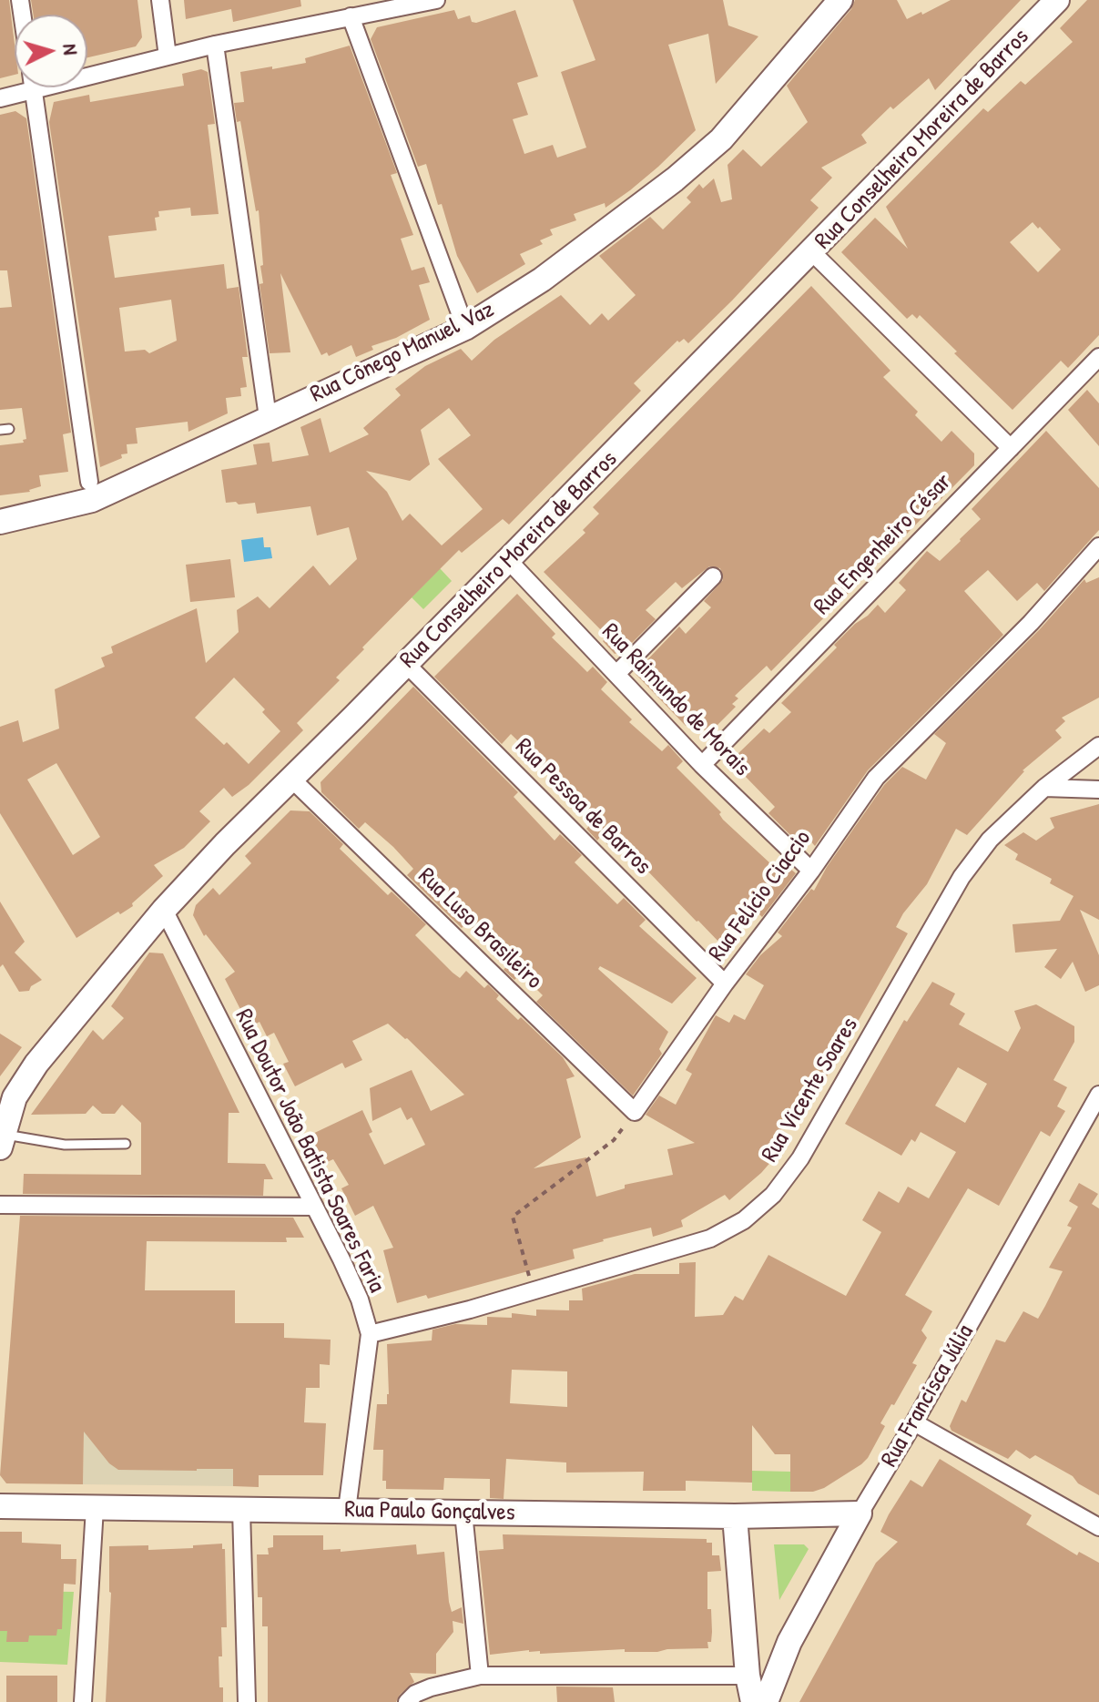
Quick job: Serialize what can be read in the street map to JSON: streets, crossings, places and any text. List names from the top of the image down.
{
  "streets": {
    "street": [
      "Rua Conselheiro Moreira de Barros",
      "Rua Cônego Manuel Vaz",
      "Rua Engenheiro César",
      "Rua Raimundo de Morais",
      "Rua Pessoa de Barros",
      "Rua Felício Ciaccio",
      "Rua Luso Brasileiro",
      "Rua Vicente Soares",
      "Rua Doutor João Batista Soares Faria",
      "Rua Francisca Júlia",
      "Rua Paulo Gonçalves"
    ]
  },
  "crossings": [
    ["Rua Conselheiro Moreira de Barros", "Rua Raimundo de Morais"],
    ["Rua Conselheiro Moreira de Barros", "Rua Pessoa de Barros"],
    ["Rua Conselheiro Moreira de Barros", "Rua Luso Brasileiro"],
    ["Rua Conselheiro Moreira de Barros", "Rua Doutor João Batista Soares Faria"],
    ["Rua Engenheiro César", "Rua Raimundo de Morais"],
    ["Rua Raimundo de Morais", "Rua Felício Ciaccio"],
    ["Rua Pessoa de Barros", "Rua Felício Ciaccio"],
    ["Rua Felício Ciaccio", "Rua Luso Brasileiro"],
    ["Rua Vicente Soares", "Rua Doutor João Batista Soares Faria"],
    ["Rua Doutor João Batista Soares Faria", "Rua Paulo Gonçalves"],
    ["Rua Francisca Júlia", "Rua Paulo Gonçalves"]
  ],
  "north": "right"
}
